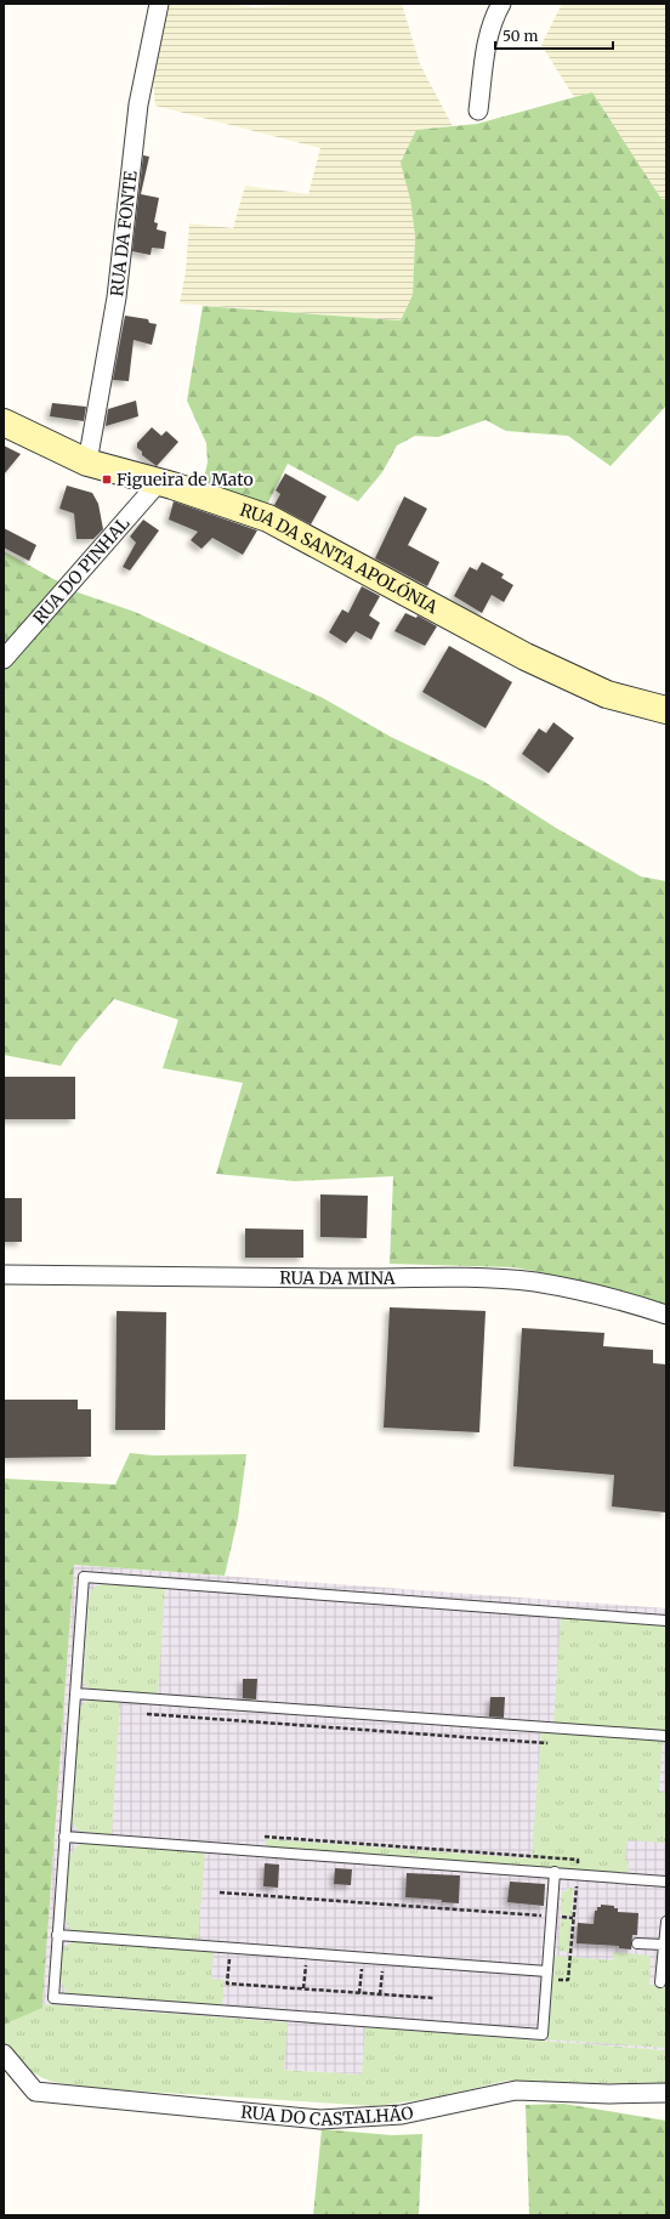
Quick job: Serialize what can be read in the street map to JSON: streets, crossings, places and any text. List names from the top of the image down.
{
  "streets": {
    "street": [
      "RUA DA FONTE",
      "RUA DA SANTA APOLÓNIA",
      "RUA DO PINHAL",
      "RUA DA MINA",
      "RUA DO CASTALHÃO"
    ]
  },
  "crossings": [
    ["RUA DA FONTE", "RUA DA SANTA APOLÓNIA"],
    ["RUA DA SANTA APOLÓNIA", "RUA DO PINHAL"]
  ],
  "places": {
    "transit": ["Figueira de Mato"]
  },
  "scale_bar": "50 m"
}
